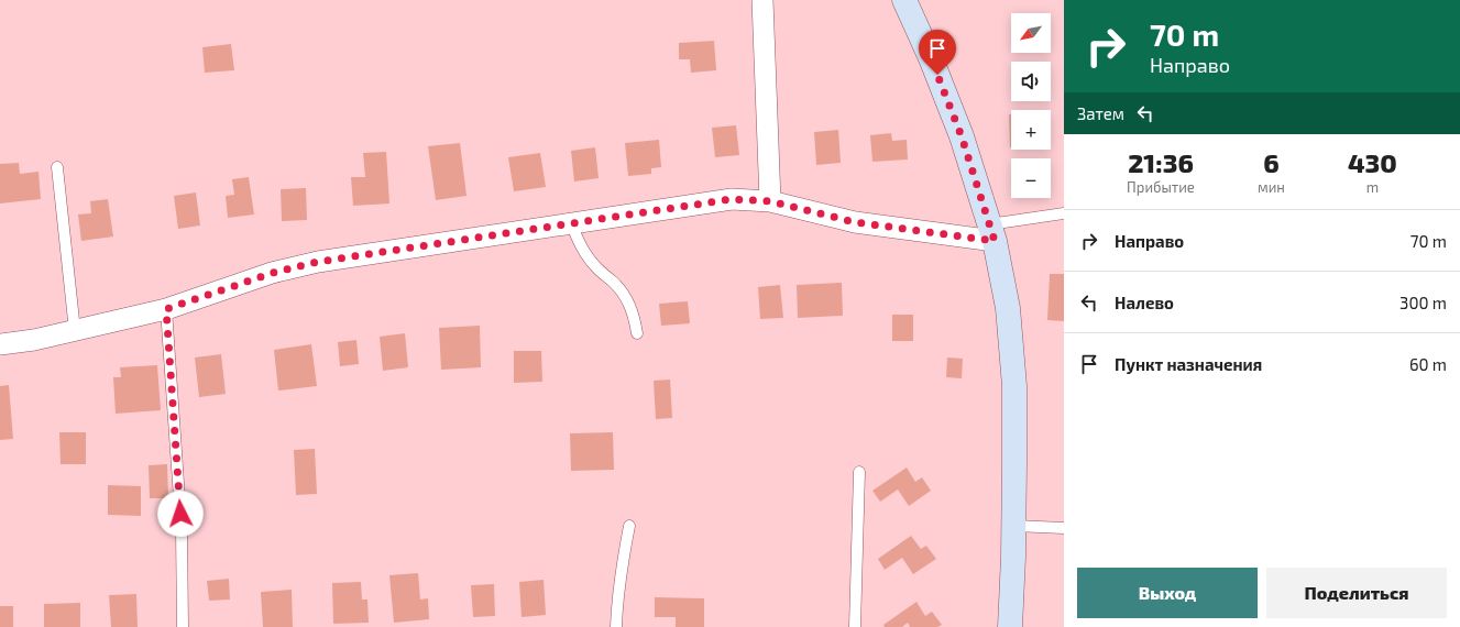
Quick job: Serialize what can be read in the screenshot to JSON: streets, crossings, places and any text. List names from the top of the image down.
{
  "north": "bottom left",
  "page": {
    "turn": ["70 m", "Направо"],
    "map_buttons": ["+", "−"],
    "then": "Затем",
    "eta": [
      "21:36",
      "Прибытие",
      "6",
      "мин",
      "430",
      "m"
    ],
    "list": [
      {
        "name": "Направо",
        "value": "70 m"
      },
      {
        "name": "Налево",
        "value": "300 m"
      },
      {
        "name": "Пункт назначения",
        "value": "60 m"
      }
    ],
    "buttons": ["Выход", "Поделиться"]
  }
}
